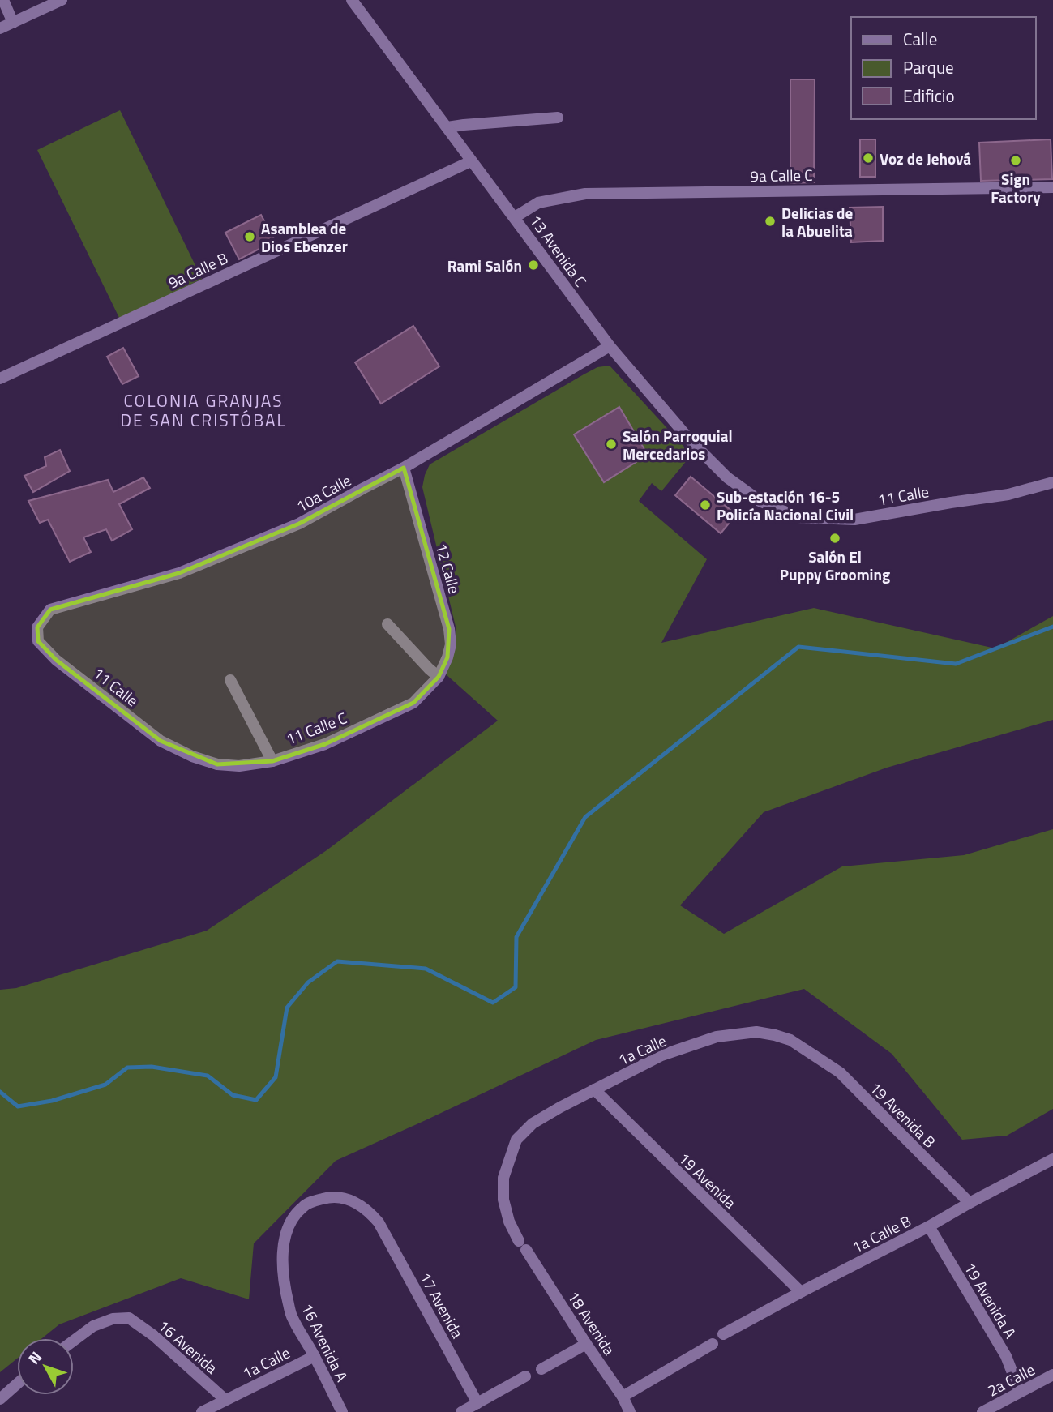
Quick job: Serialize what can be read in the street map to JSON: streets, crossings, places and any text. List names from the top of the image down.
{
  "streets": {
    "street": [
      "9a Calle C",
      "13 Avenida C",
      "9a Calle B",
      "10a Calle",
      "11 Calle",
      "12 Calle",
      "11 Calle C",
      "1a Calle",
      "19 Avenida B",
      "19 Avenida",
      "1a Calle B",
      "19 Avenida A",
      "17 Avenida",
      "18 Avenida",
      "16 Avenida A",
      "16 Avenida",
      "2a Calle"
    ]
  },
  "crossings": [
    ["9a Calle C", "13 Avenida C"],
    ["13 Avenida C", "9a Calle B"],
    ["13 Avenida C", "10a Calle"],
    ["13 Avenida C", "11 Calle"],
    ["10a Calle", "11 Calle"],
    ["10a Calle", "12 Calle"],
    ["11 Calle", "11 Calle C"],
    ["12 Calle", "11 Calle C"],
    ["1a Calle", "19 Avenida B"],
    ["1a Calle", "19 Avenida"],
    ["1a Calle", "18 Avenida"],
    ["1a Calle", "16 Avenida A"],
    ["1a Calle", "16 Avenida"],
    ["19 Avenida B", "1a Calle B"],
    ["19 Avenida", "1a Calle B"],
    ["1a Calle B", "19 Avenida A"],
    ["19 Avenida A", "2a Calle"],
    ["17 Avenida", "16 Avenida A"]
  ],
  "districts": ["COLONIA GRANJAS DE SAN CRISTÓBAL"],
  "places": [
    "Voz de Jehová",
    "Sign Factory",
    "Delicias de la Abuelita",
    "Asamblea de Dios Ebenzer",
    "Rami Salón",
    "Salón Parroquial Mercedarios",
    "Sub-estación 16-5 Policía Nacional Civil",
    "Salón El Puppy Grooming"
  ],
  "legend": ["Calle", "Parque", "Edificio"],
  "north": "top left"
}
